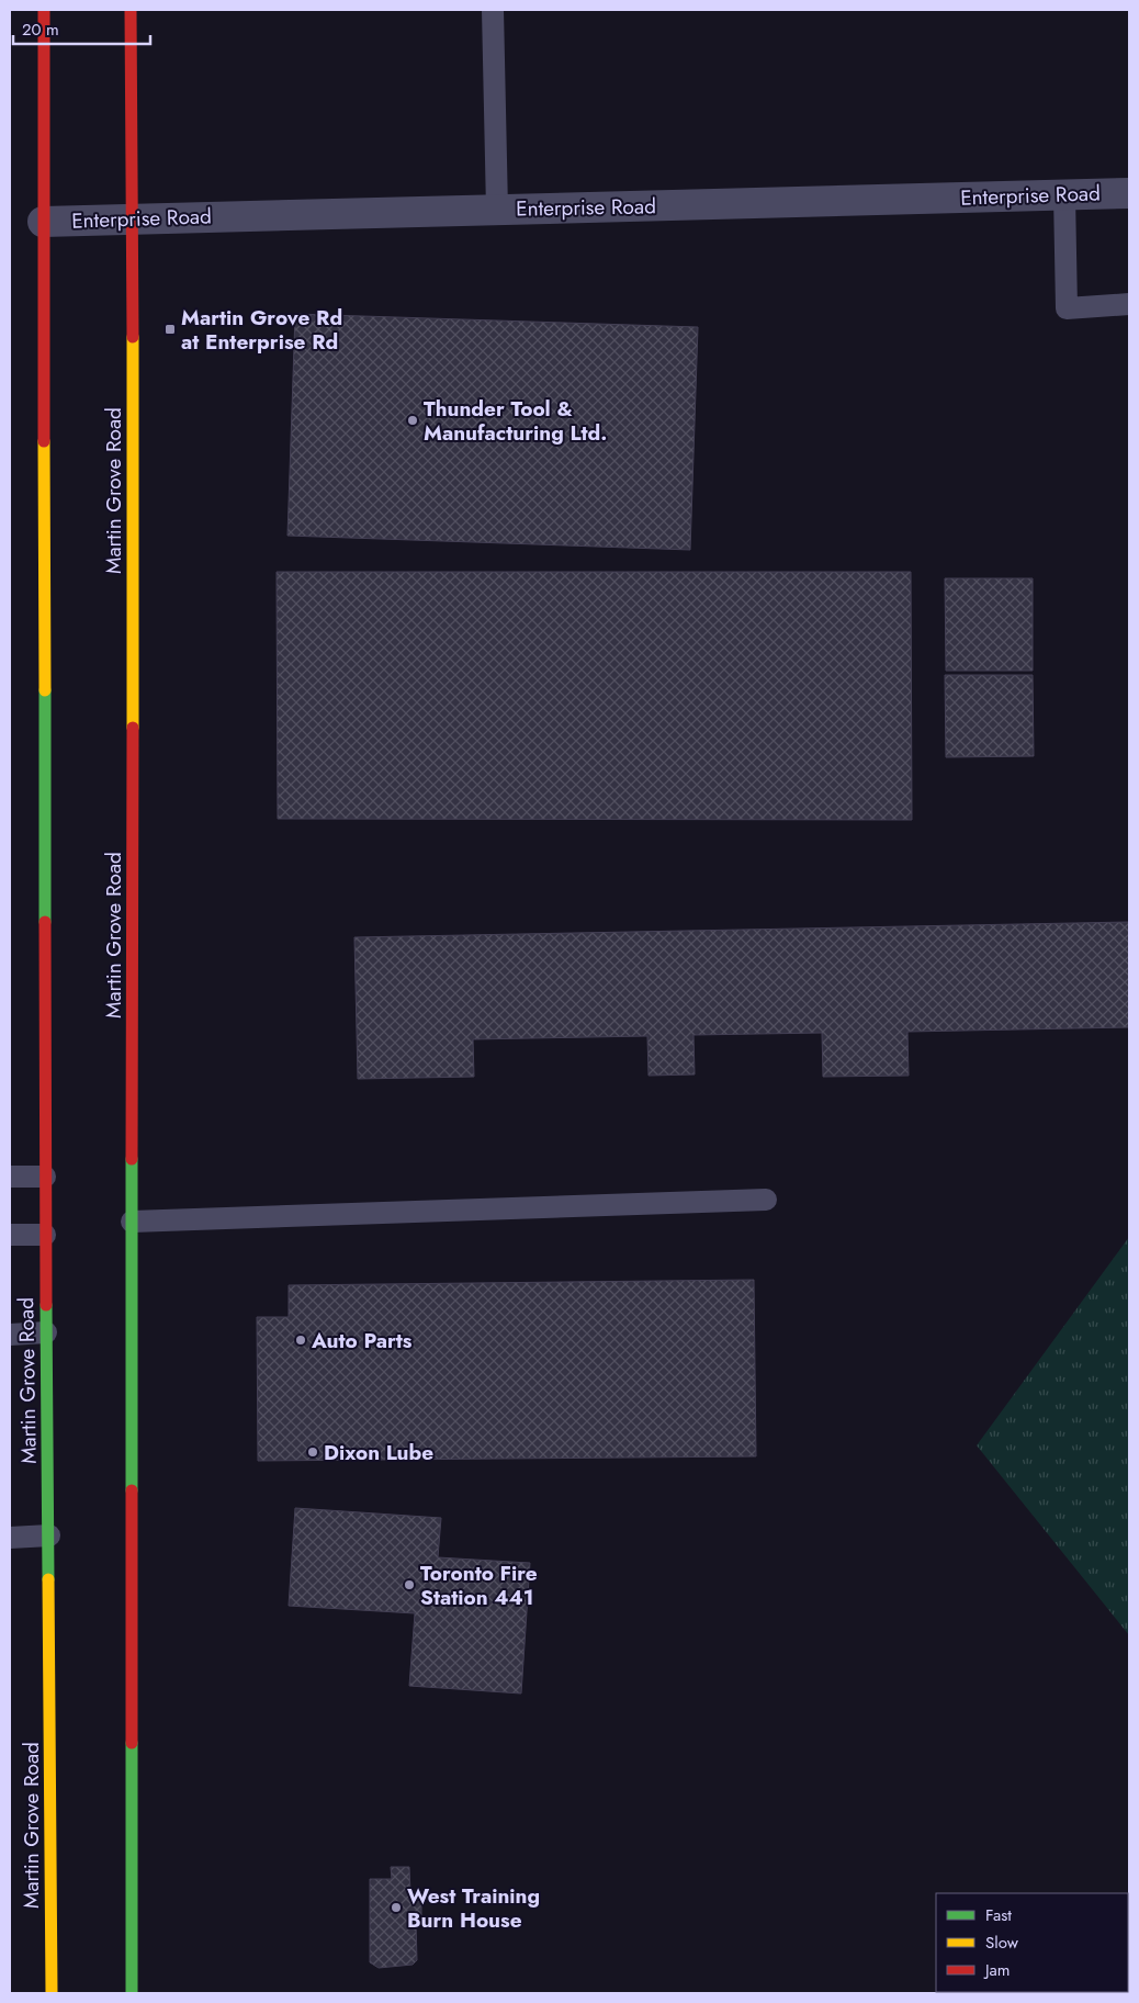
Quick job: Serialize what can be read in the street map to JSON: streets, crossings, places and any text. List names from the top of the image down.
{
  "streets": {
    "main road": ["Martin Grove Road"],
    "street": ["Enterprise Road"]
  },
  "crossings": [
    ["Enterprise Road", "Martin Grove Road"]
  ],
  "places": {
    "transit": ["Martin Grove Rd at Enterprise Rd"],
    "other": [
      "Thunder Tool & Manufacturing Ltd.",
      "Auto Parts",
      "Dixon Lube",
      "Toronto Fire Station 441",
      "West Training Burn House"
    ]
  },
  "legend": ["Fast", "Slow", "Jam"],
  "scale_bar": "20 m"
}
